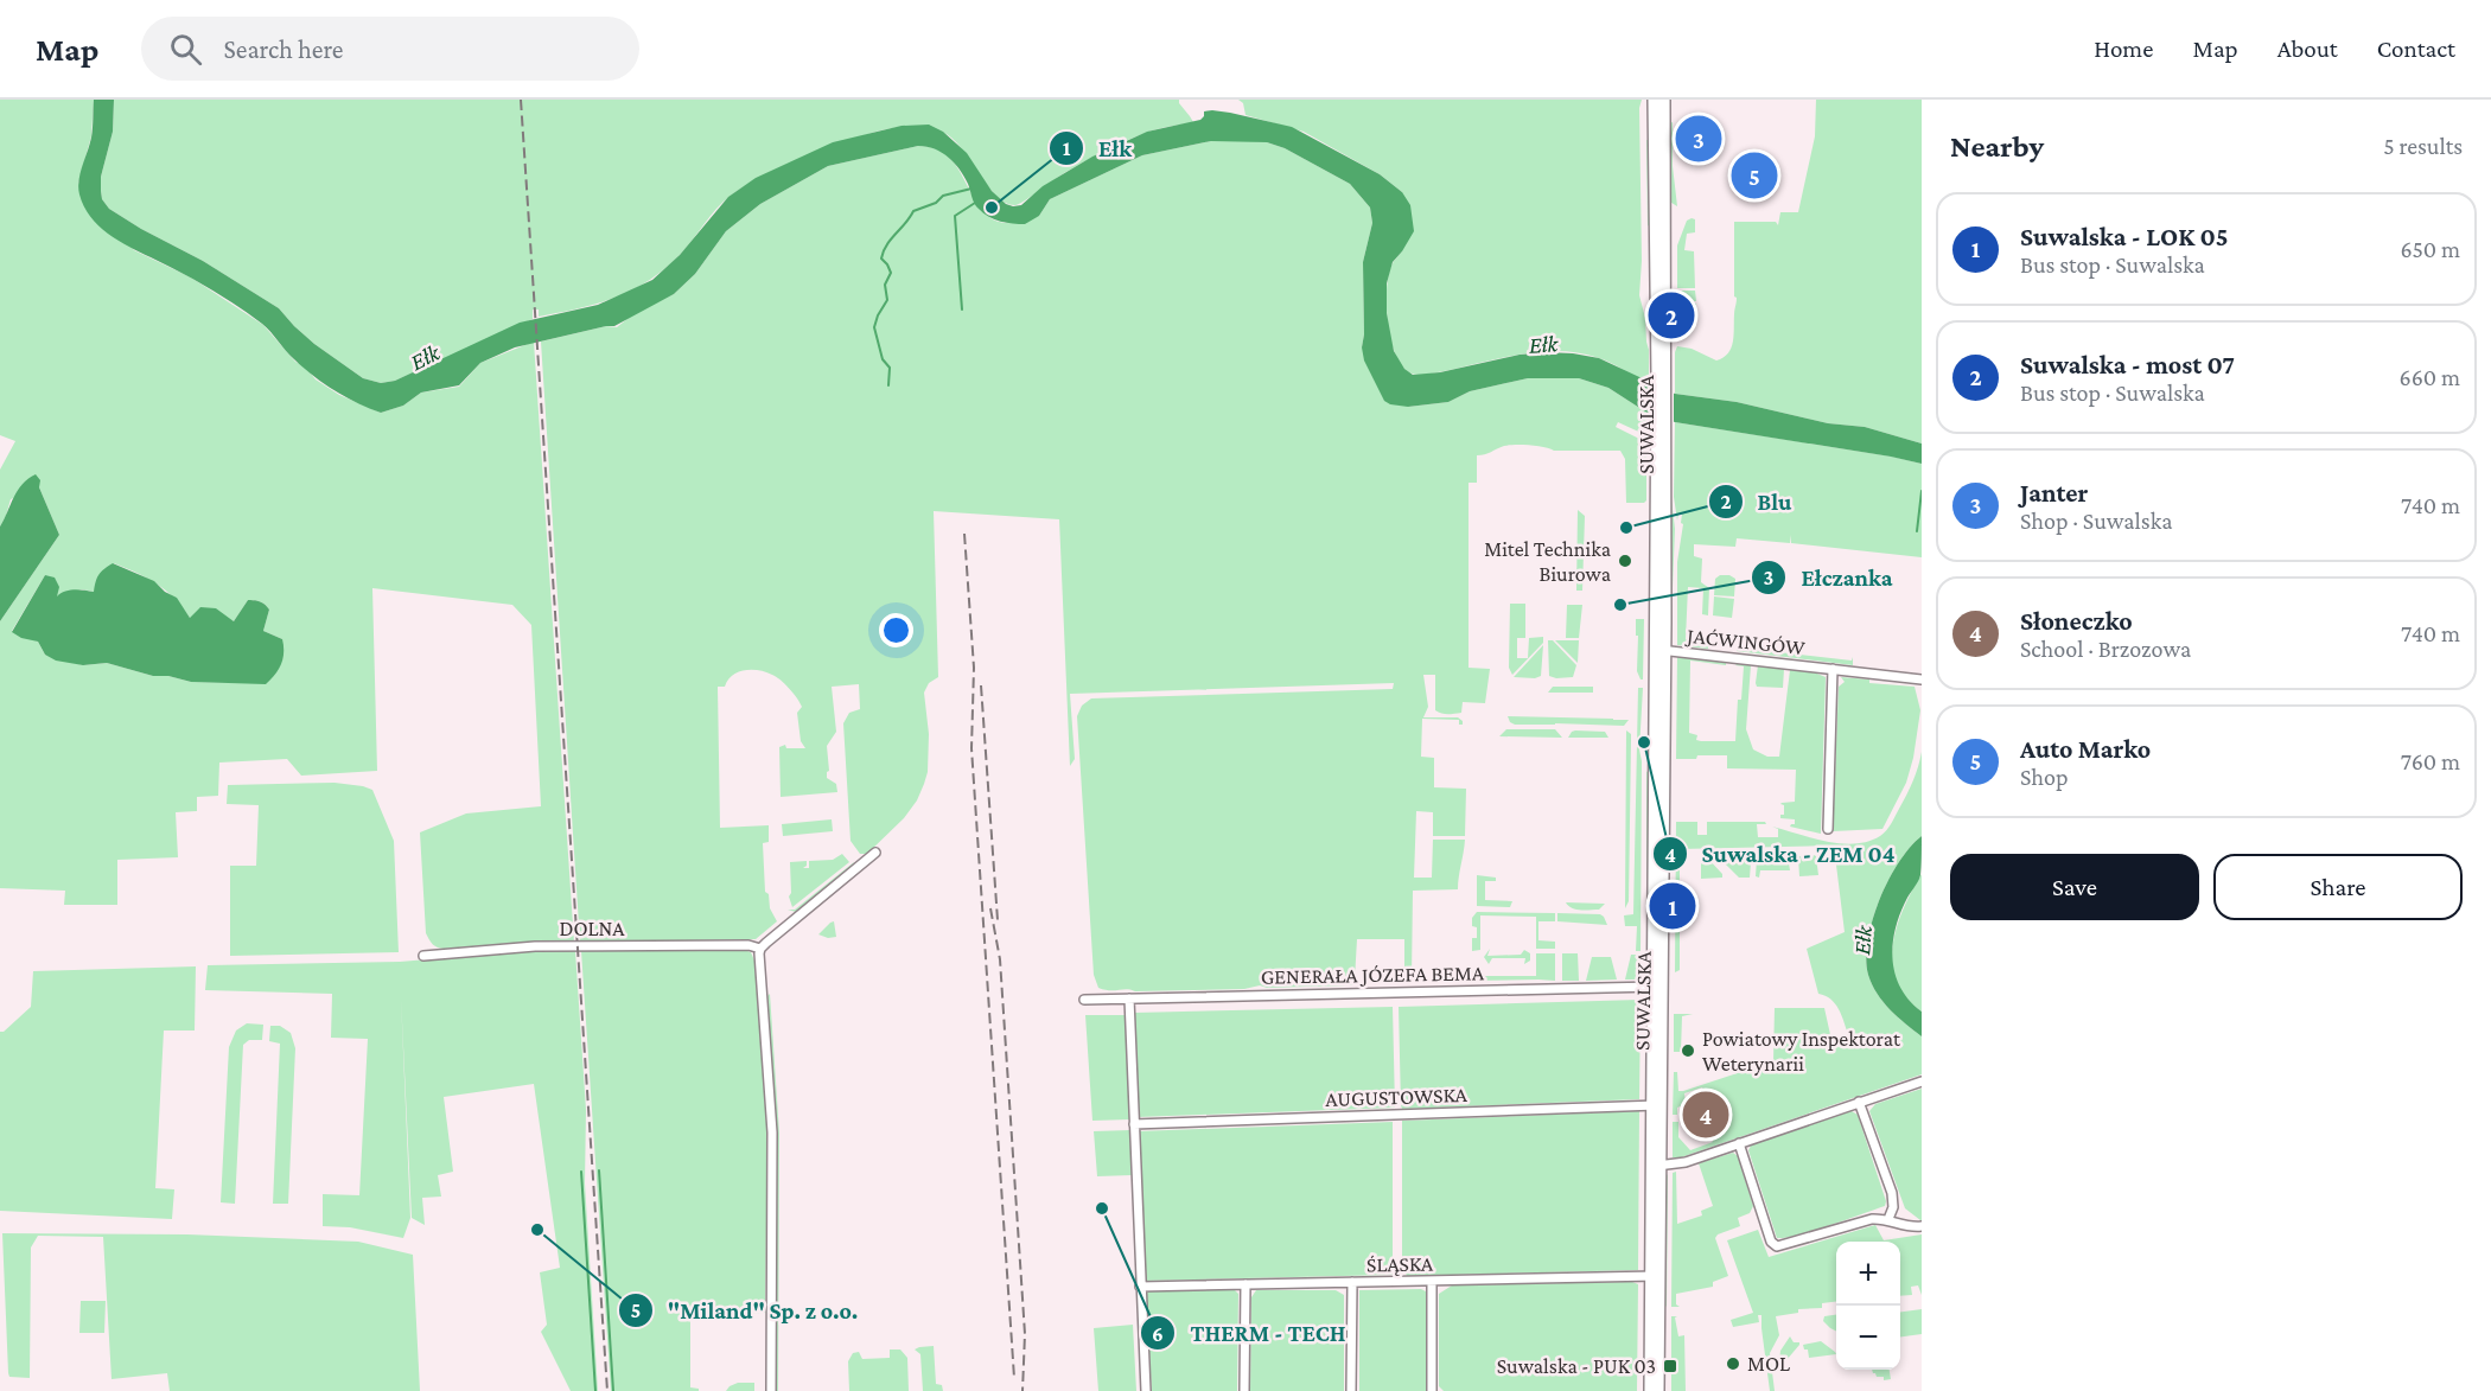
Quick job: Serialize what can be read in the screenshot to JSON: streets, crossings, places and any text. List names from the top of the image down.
{
  "streets": {
    "street": [
      "SUWALSKA",
      "JAĆWINGÓW",
      "DOLNA",
      "GENERAŁA JÓZEFA BEMA",
      "AUGUSTOWSKA",
      "ŚLĄSKA"
    ]
  },
  "crossings": [
    ["SUWALSKA", "JAĆWINGÓW"],
    ["SUWALSKA", "GENERAŁA JÓZEFA BEMA"],
    ["SUWALSKA", "AUGUSTOWSKA"],
    ["SUWALSKA", "ŚLĄSKA"]
  ],
  "water": ["Ełk"],
  "places": {
    "other": [
      "Ełk",
      "Blu",
      "Mitel Technika Biurowa",
      "Ełczanka",
      "Suwalska - ZEM 04",
      "Powiatowy Inspektorat Weterynarii",
      "THERM - TECH",
      "\"Miland\" Sp. z o.o.",
      "MOL"
    ],
    "transit": ["Suwalska - PUK 03"]
  },
  "page": {
    "header": "Map",
    "search": "Search here",
    "nav": [
      "Home",
      "Map",
      "About",
      "Contact"
    ],
    "heading": ["Nearby", "5 results"],
    "pins": [
      "3",
      "5",
      "2",
      "1",
      "4"
    ],
    "list": [
      {
        "mark": "1",
        "name": "Suwalska - LOK 05",
        "note": "Bus stop · Suwalska",
        "value": "650 m"
      },
      {
        "mark": "2",
        "name": "Suwalska - most 07",
        "note": "Bus stop · Suwalska",
        "value": "660 m"
      },
      {
        "mark": "3",
        "name": "Janter",
        "note": "Shop · Suwalska",
        "value": "740 m"
      },
      {
        "mark": "4",
        "name": "Słoneczko",
        "note": "School · Brzozowa",
        "value": "740 m"
      },
      {
        "mark": "5",
        "name": "Auto Marko",
        "note": "Shop",
        "value": "760 m"
      }
    ],
    "buttons": ["Save", "Share"],
    "map_buttons": ["+", "−"]
  }
}
